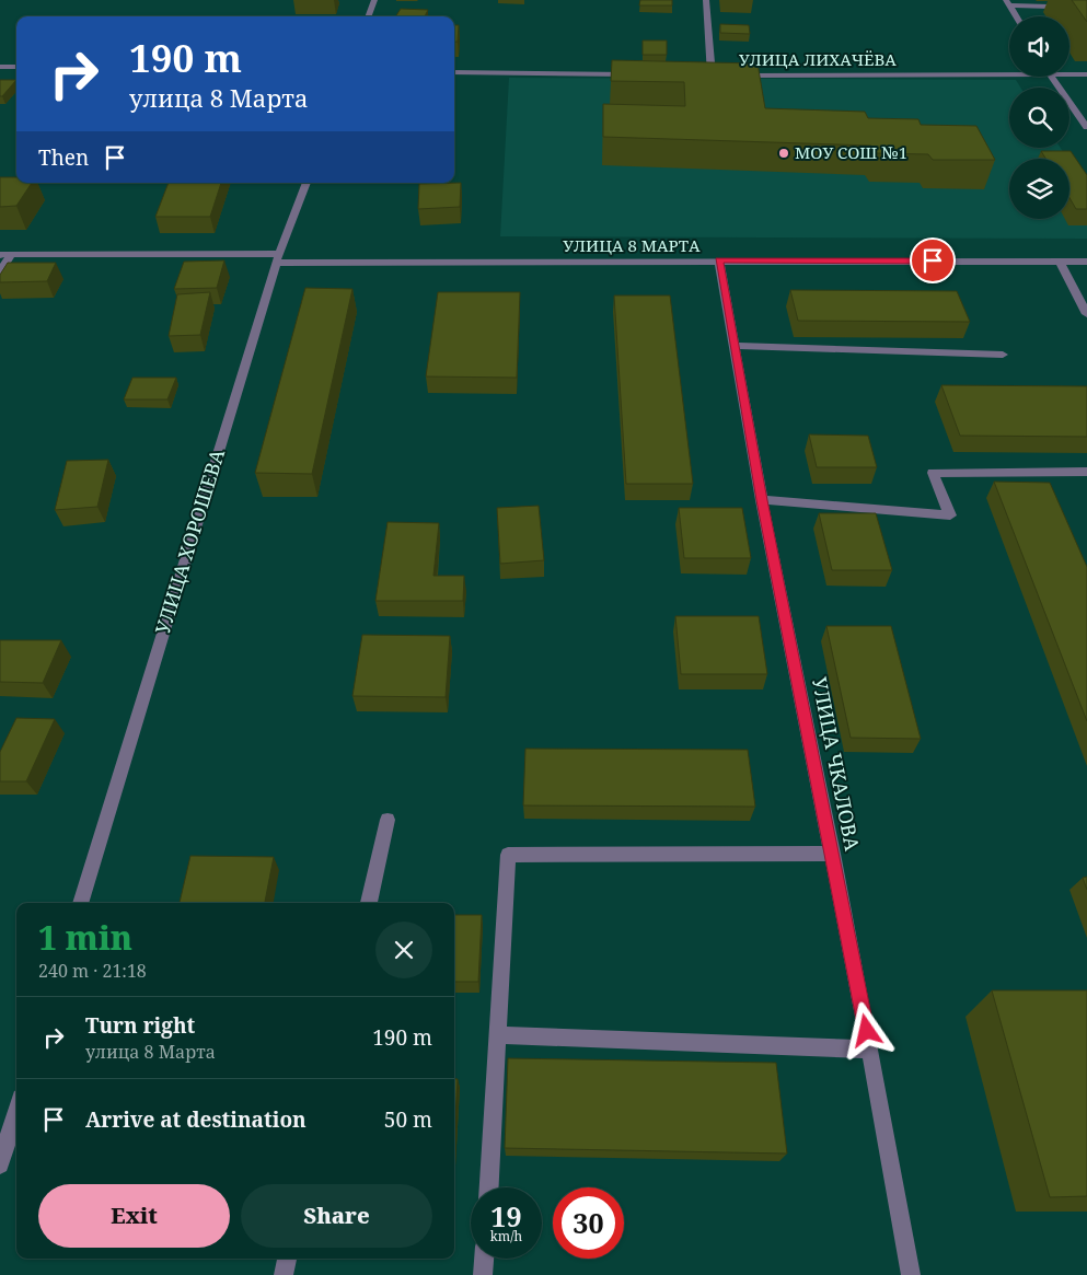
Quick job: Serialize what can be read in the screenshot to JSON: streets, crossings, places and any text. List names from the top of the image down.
{
  "streets": {
    "street": [
      "УЛИЦА ЛИХАЧЁВА",
      "УЛИЦА 8 МАРТА",
      "УЛИЦА ХОРОШЕВА",
      "УЛИЦА ЧКАЛОВА"
    ]
  },
  "crossings": [
    ["УЛИЦА 8 МАРТА", "УЛИЦА ХОРОШЕВА"],
    ["УЛИЦА 8 МАРТА", "УЛИЦА ЧКАЛОВА"]
  ],
  "places": ["МОУ СОШ №1"],
  "page": {
    "turn": ["190 m", "улица 8 Марта"],
    "then": "Then",
    "heading": ["1 min", "240 m · 21:18"],
    "list": [
      {
        "name": "Turn right",
        "note": "улица 8 Марта",
        "value": "190 m"
      },
      {
        "name": "Arrive at destination",
        "value": "50 m"
      }
    ],
    "buttons": ["Exit", "Share"],
    "speed": "19 km/h",
    "limit": "30"
  }
}
